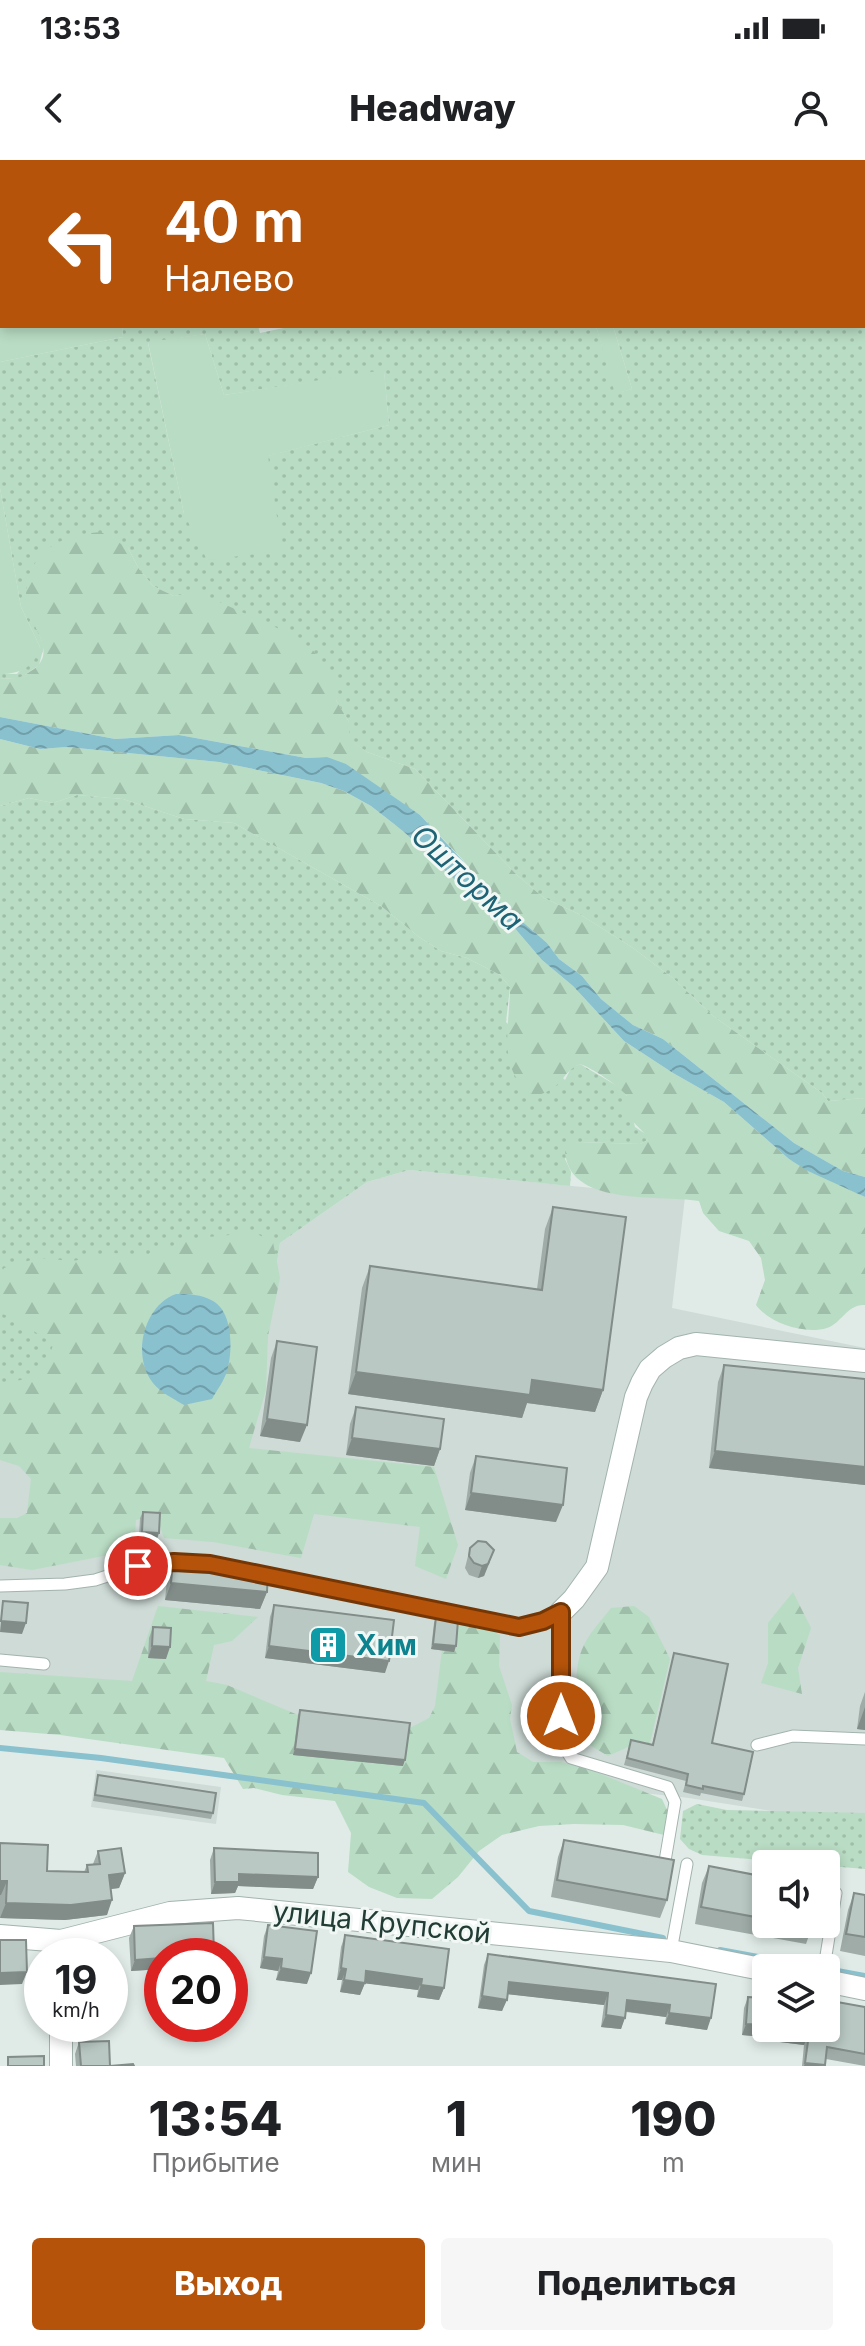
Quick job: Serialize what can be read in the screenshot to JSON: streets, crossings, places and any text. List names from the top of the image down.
{
  "streets": {
    "street": ["улица Крупской"]
  },
  "water": ["Ошторма"],
  "places": {
    "building": ["Хим"]
  },
  "page": {
    "status": "13:53",
    "header": "Headway",
    "turn": ["40 m", "Налево"],
    "speed": "19 km/h",
    "limit": "20",
    "eta": [
      "13:54",
      "Прибытие",
      "1",
      "мин",
      "190",
      "m"
    ],
    "buttons": ["Выход", "Поделиться"]
  }
}
